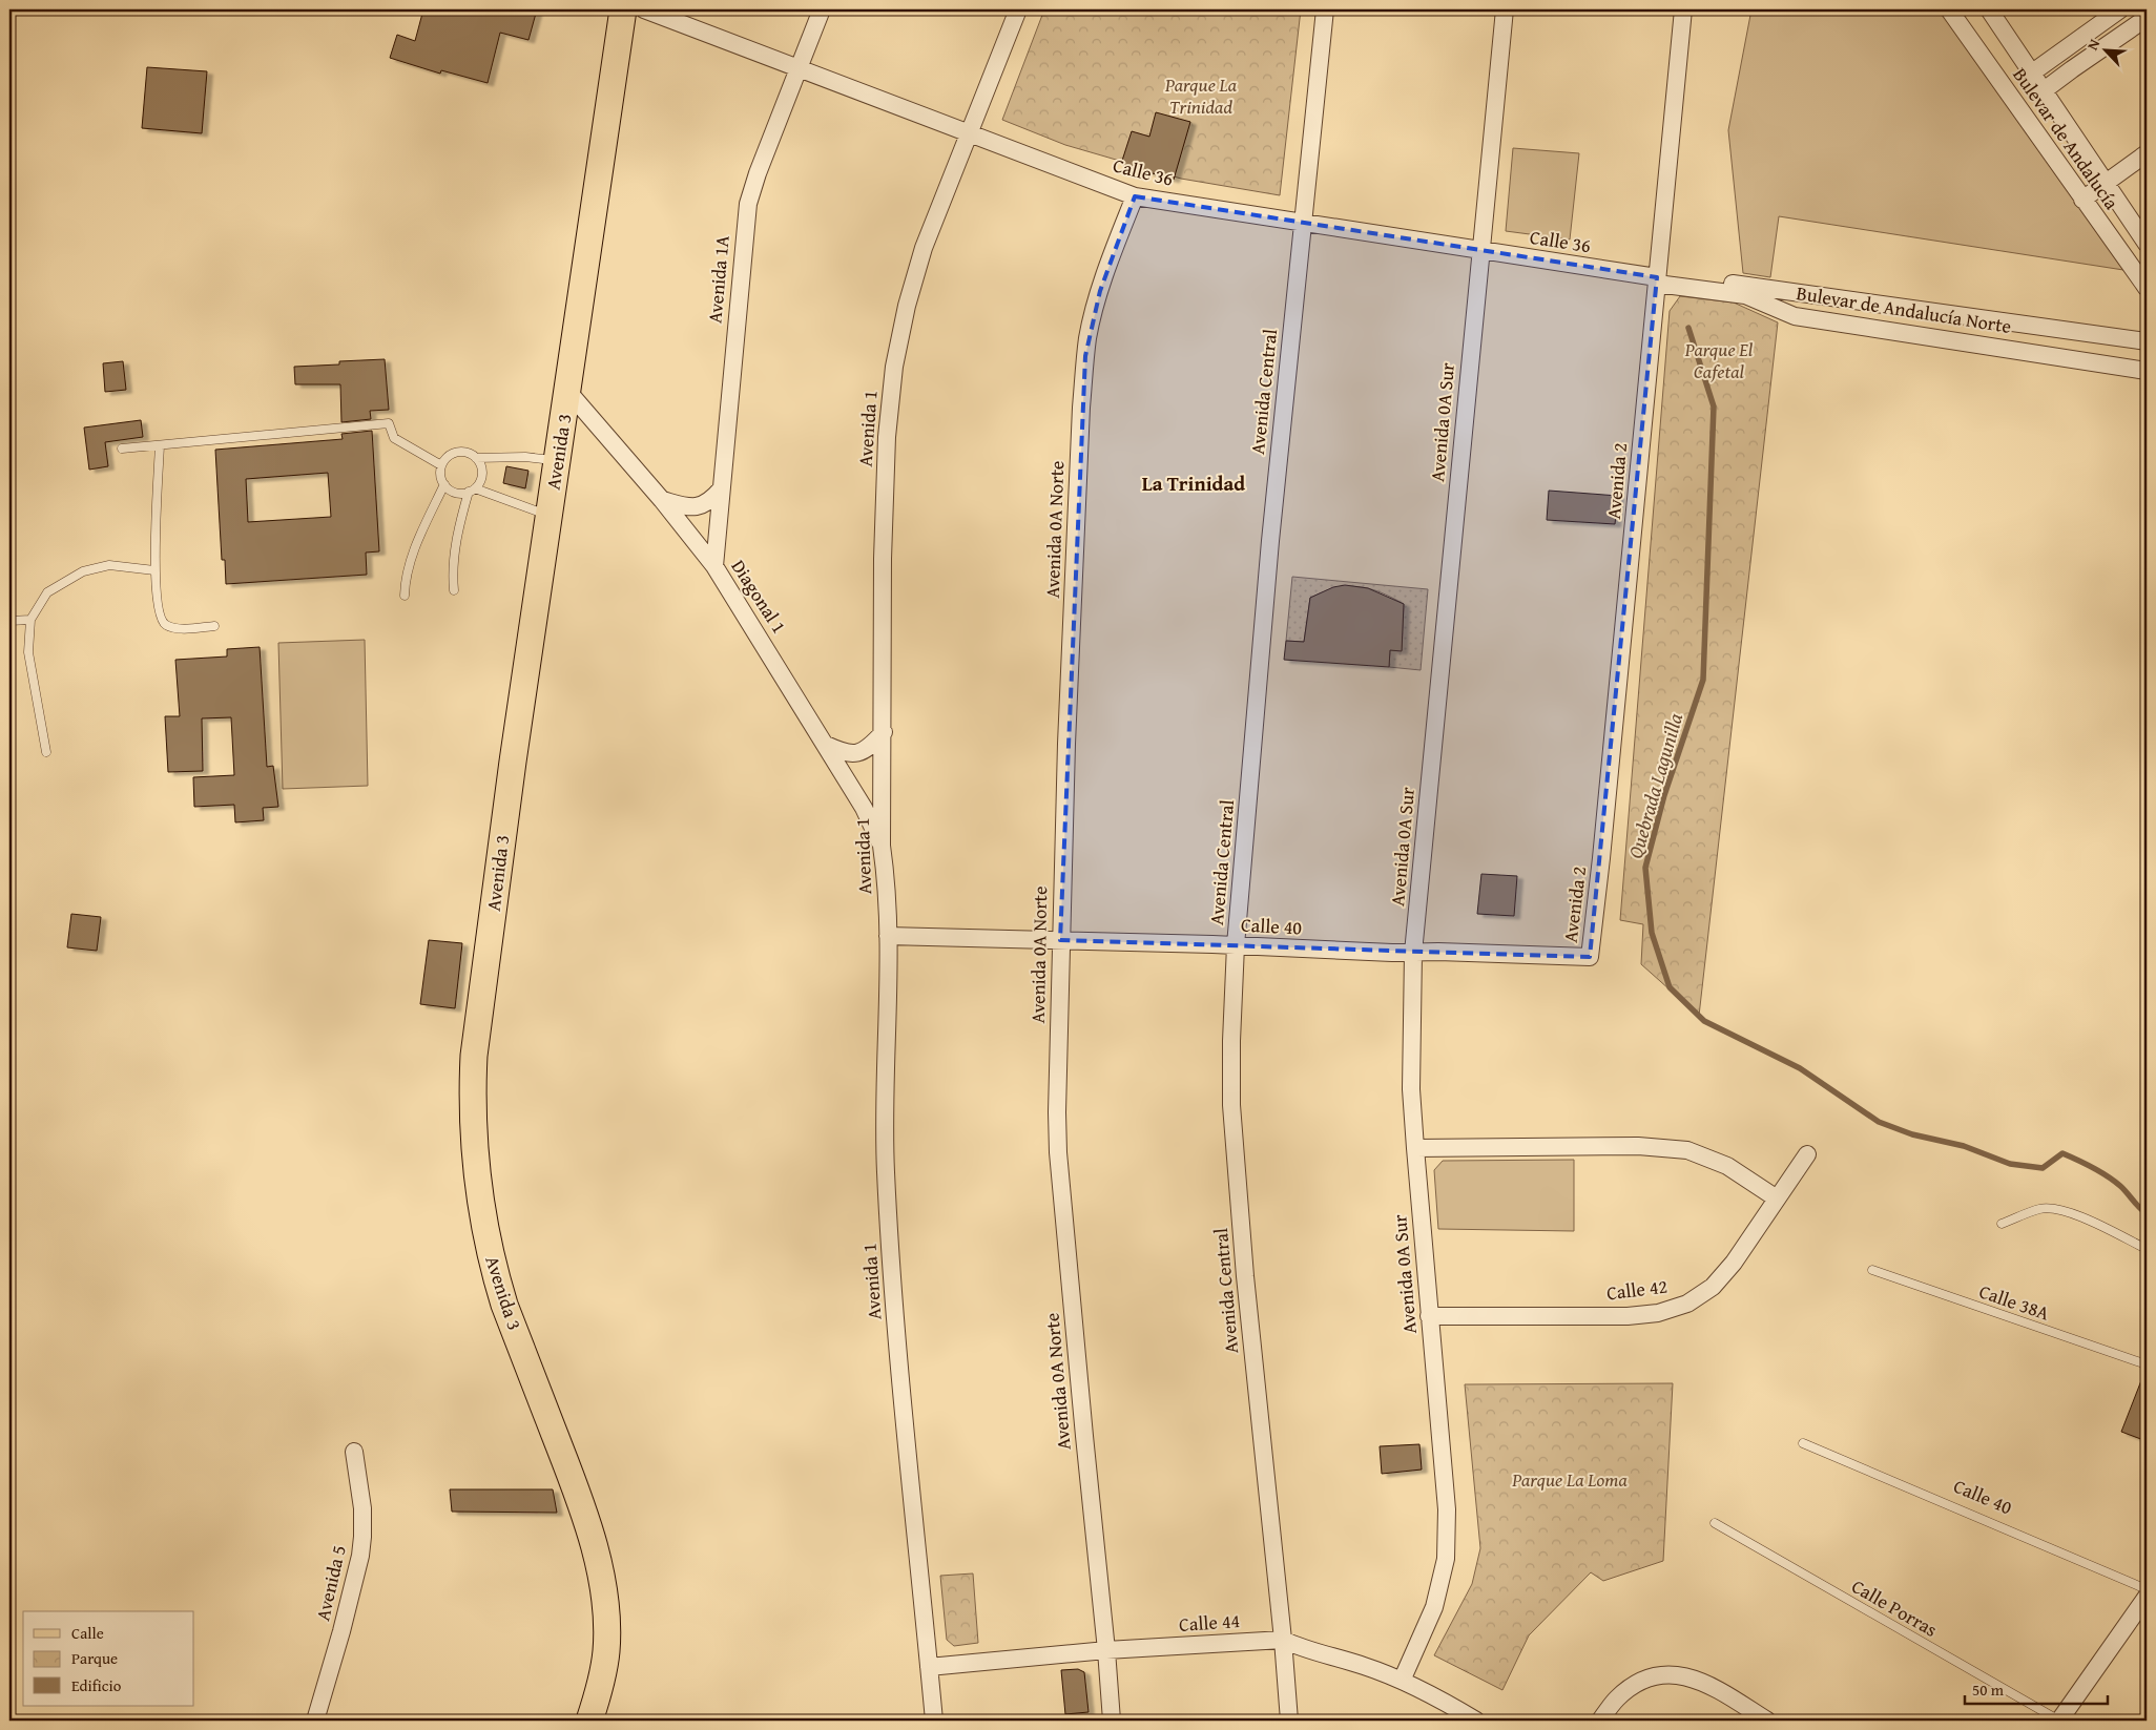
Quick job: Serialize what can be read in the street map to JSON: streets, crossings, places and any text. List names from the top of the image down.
{
  "streets": {
    "main road": ["Avenida 3"],
    "street": [
      "Bulevar de Andalucía",
      "Calle 36",
      "Avenida 1A",
      "Bulevar de Andalucía Norte",
      "Avenida Central",
      "Avenida 0A Sur",
      "Avenida 1",
      "Avenida 2",
      "Avenida 0A Norte",
      "Diagonal 1",
      "Calle 40",
      "Calle 42",
      "Avenida 5",
      "Calle 44"
    ],
    "lane": ["Calle 38A", "Calle Porras"]
  },
  "crossings": [
    ["Calle 36", "Avenida 1A"],
    ["Calle 36", "Bulevar de Andalucía Norte"],
    ["Calle 36", "Avenida Central"],
    ["Calle 36", "Avenida 0A Sur"],
    ["Calle 36", "Avenida 1"],
    ["Calle 36", "Avenida 2"],
    ["Calle 36", "Avenida 0A Norte"],
    ["Avenida 1A", "Diagonal 1"],
    ["Bulevar de Andalucía Norte", "Avenida 2"],
    ["Avenida Central", "Calle 40"],
    ["Avenida Central", "Calle 44"],
    ["Avenida 0A Sur", "Calle 40"],
    ["Avenida 0A Sur", "Calle 42"],
    ["Avenida 0A Sur", "Calle 44"],
    ["Avenida 1", "Diagonal 1"],
    ["Avenida 1", "Calle 40"],
    ["Avenida 1", "Calle 44"],
    ["Avenida 3", "Diagonal 1"],
    ["Avenida 2", "Calle 40"],
    ["Avenida 0A Norte", "Calle 40"],
    ["Avenida 0A Norte", "Calle 44"]
  ],
  "districts": ["La Trinidad"],
  "water": ["Quebrada Lagunilla"],
  "parks": ["Parque La Trinidad", "Parque El Cafetal", "Parque La Loma"],
  "legend": ["Calle", "Parque", "Edificio"],
  "scale_bar": "50 m",
  "north": "top left"
}
